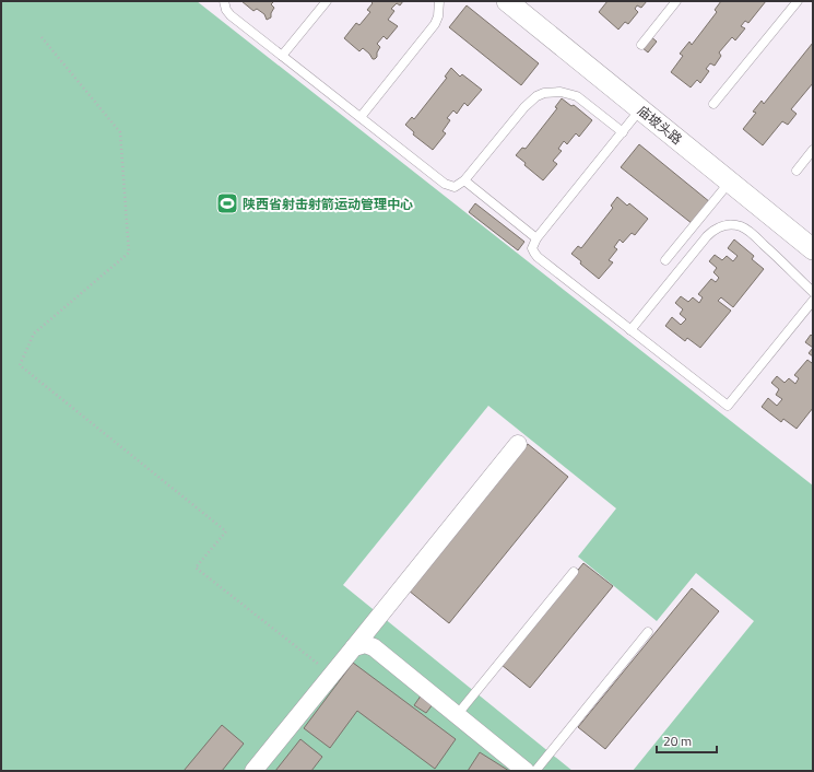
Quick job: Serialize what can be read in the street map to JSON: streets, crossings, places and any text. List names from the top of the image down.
{
  "streets": {
    "street": ["庙坡头路"]
  },
  "places": {
    "sports": ["陕西省射击射箭运动管理中心"]
  },
  "scale_bar": "20 m"
}
